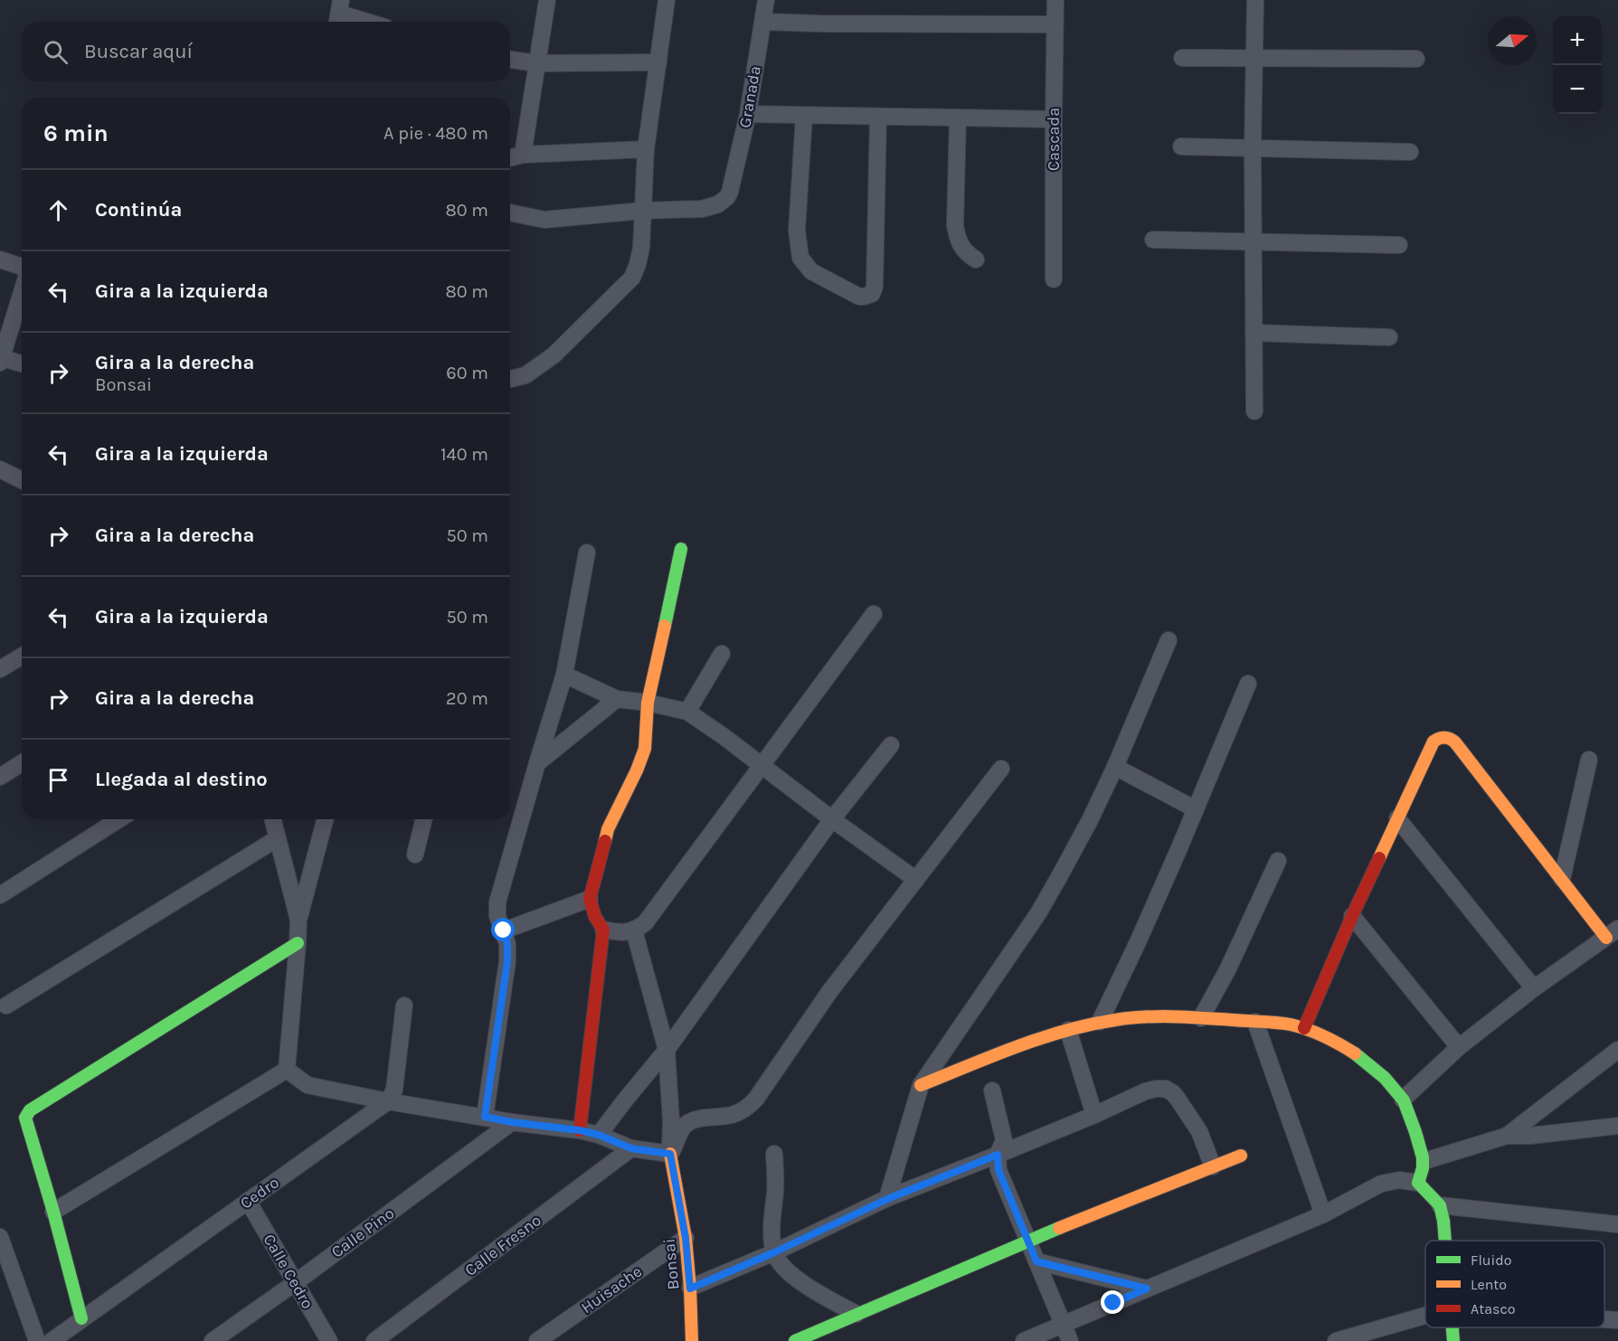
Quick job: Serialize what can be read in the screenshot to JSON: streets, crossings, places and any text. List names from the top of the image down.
{
  "streets": {
    "street": [
      "Granada",
      "Cascada",
      "Cedro",
      "Calle Pino",
      "Calle Fresno",
      "Bonsai",
      "Calle Cedro",
      "Huisache"
    ]
  },
  "crossings": [
    ["Cedro", "Calle Cedro"],
    ["Calle Pino", "Calle Cedro"],
    ["Bonsai", "Huisache"]
  ],
  "legend": ["Fluido", "Lento", "Atasco"],
  "north": "right",
  "page": {
    "map_buttons": ["+", "−"],
    "search": "Buscar aquí",
    "heading": ["6 min", "A pie · 480 m"],
    "list": [
      ["Continúa", "80 m"],
      ["Gira a la izquierda", "80 m"],
      ["Gira a la derecha", "Bonsai", "60 m"],
      ["Gira a la izquierda", "140 m"],
      ["Gira a la derecha", "50 m"],
      ["Gira a la izquierda", "50 m"],
      ["Gira a la derecha", "20 m"],
      "Llegada al destino"
    ]
  }
}
